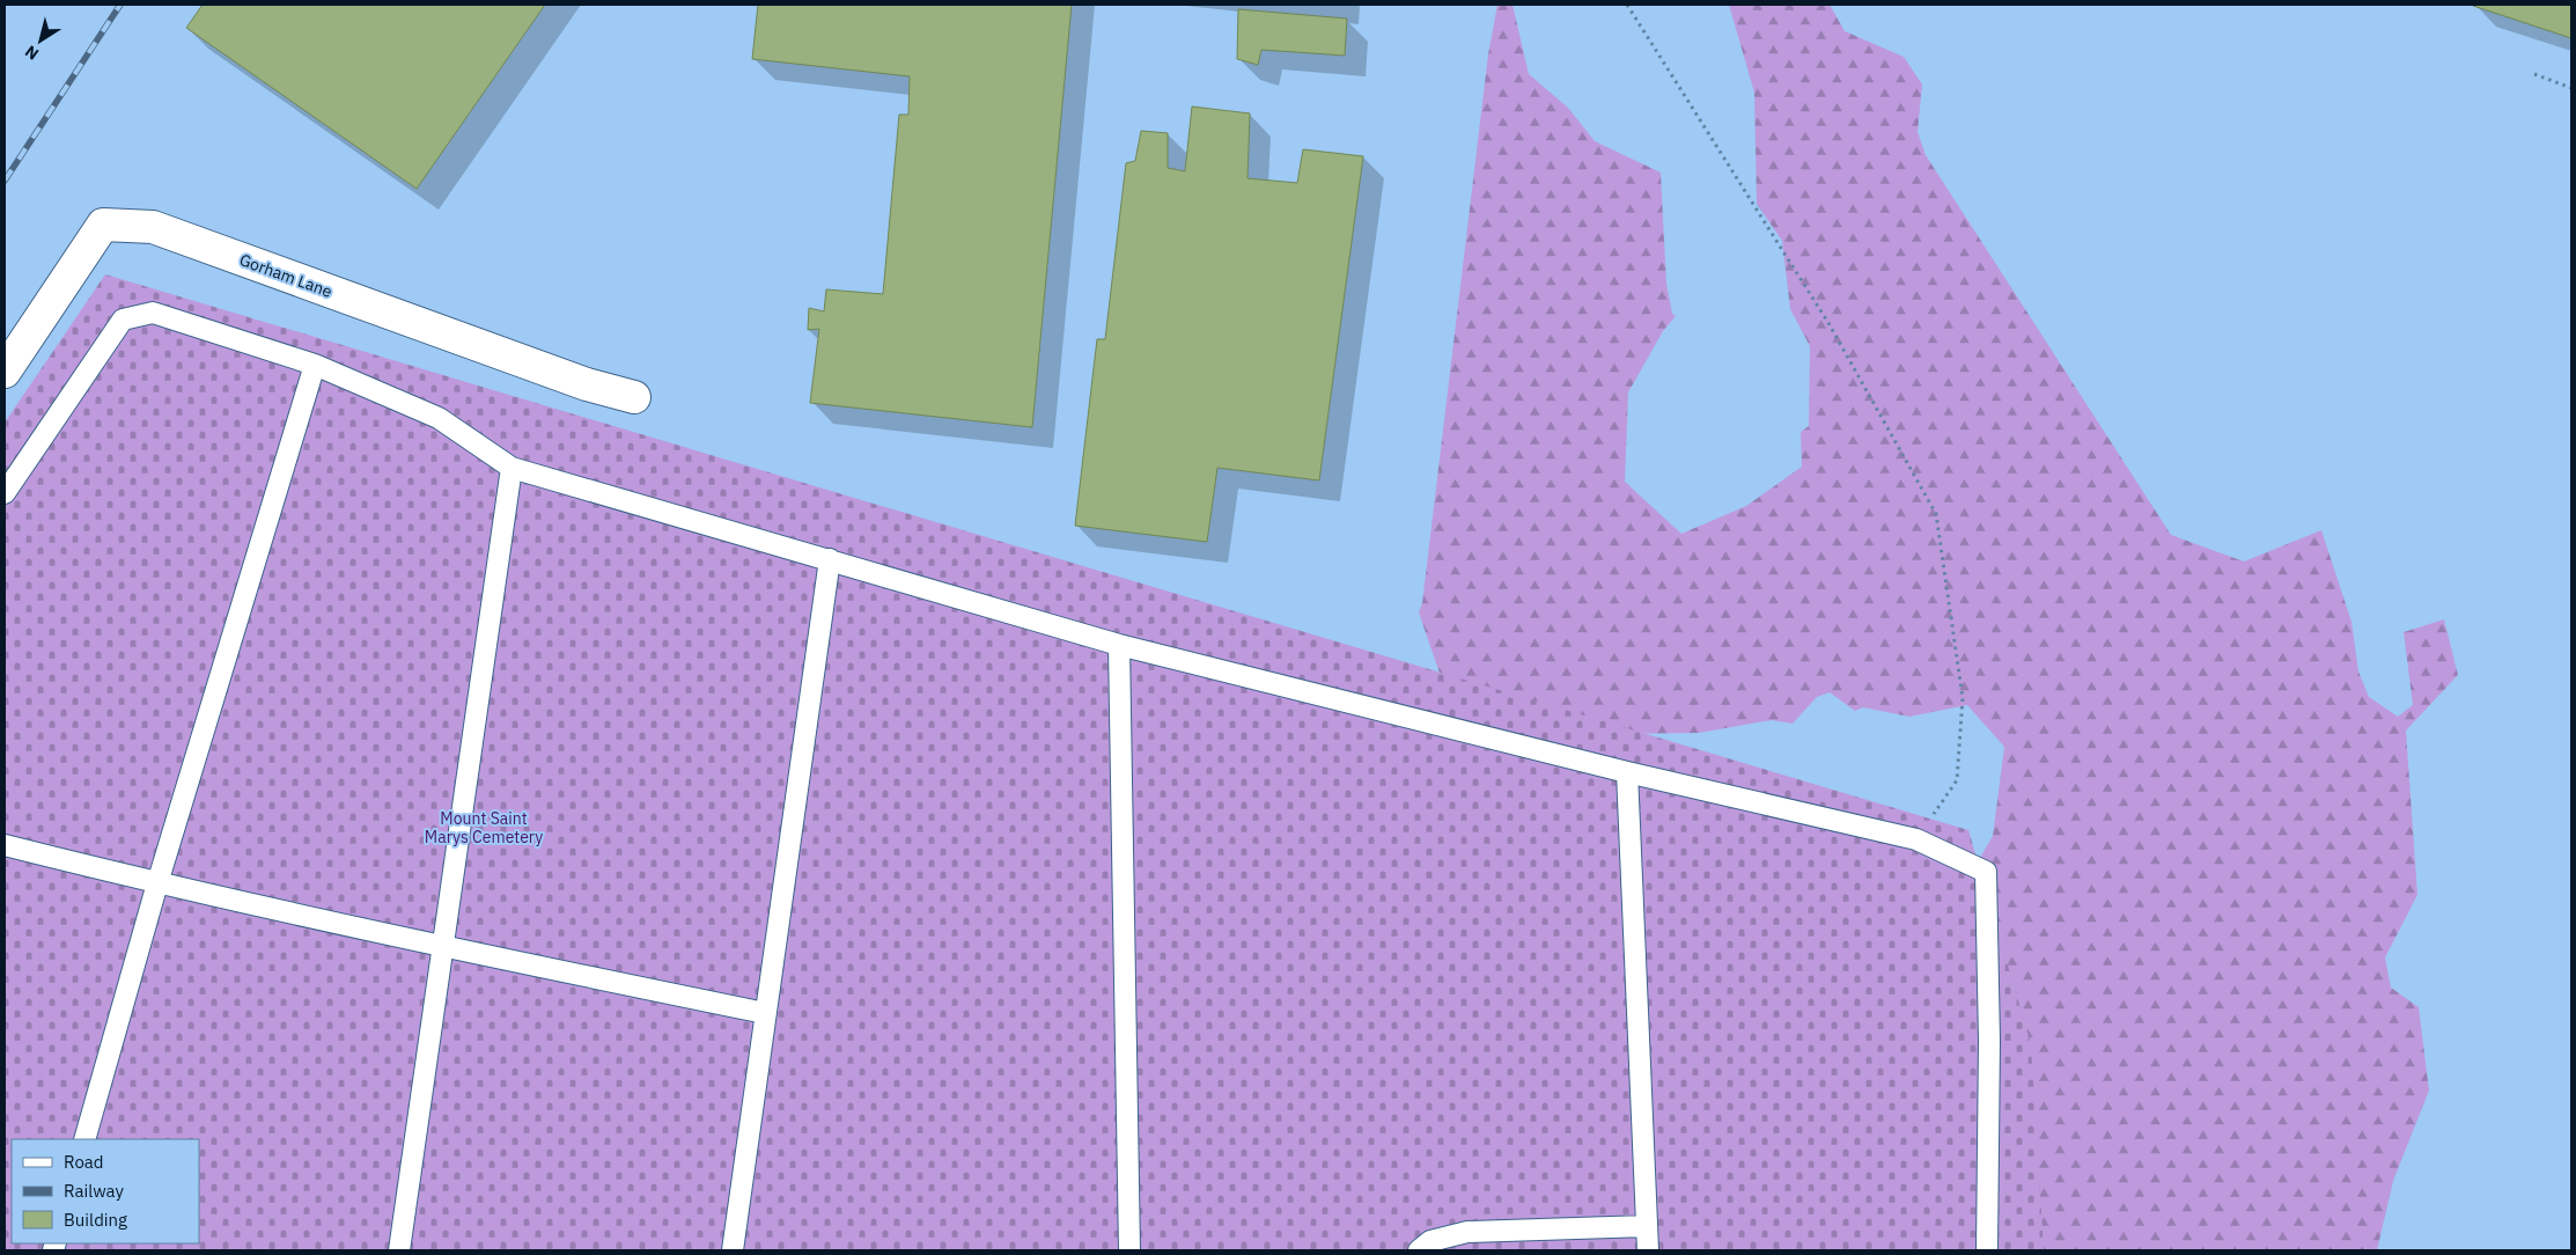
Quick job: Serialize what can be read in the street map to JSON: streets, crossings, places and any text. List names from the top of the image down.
{
  "streets": {
    "street": ["Gorham Lane"]
  },
  "parks": ["Mount Saint Marys Cemetery"],
  "legend": ["Road", "Railway", "Building"],
  "north": "bottom left"
}
